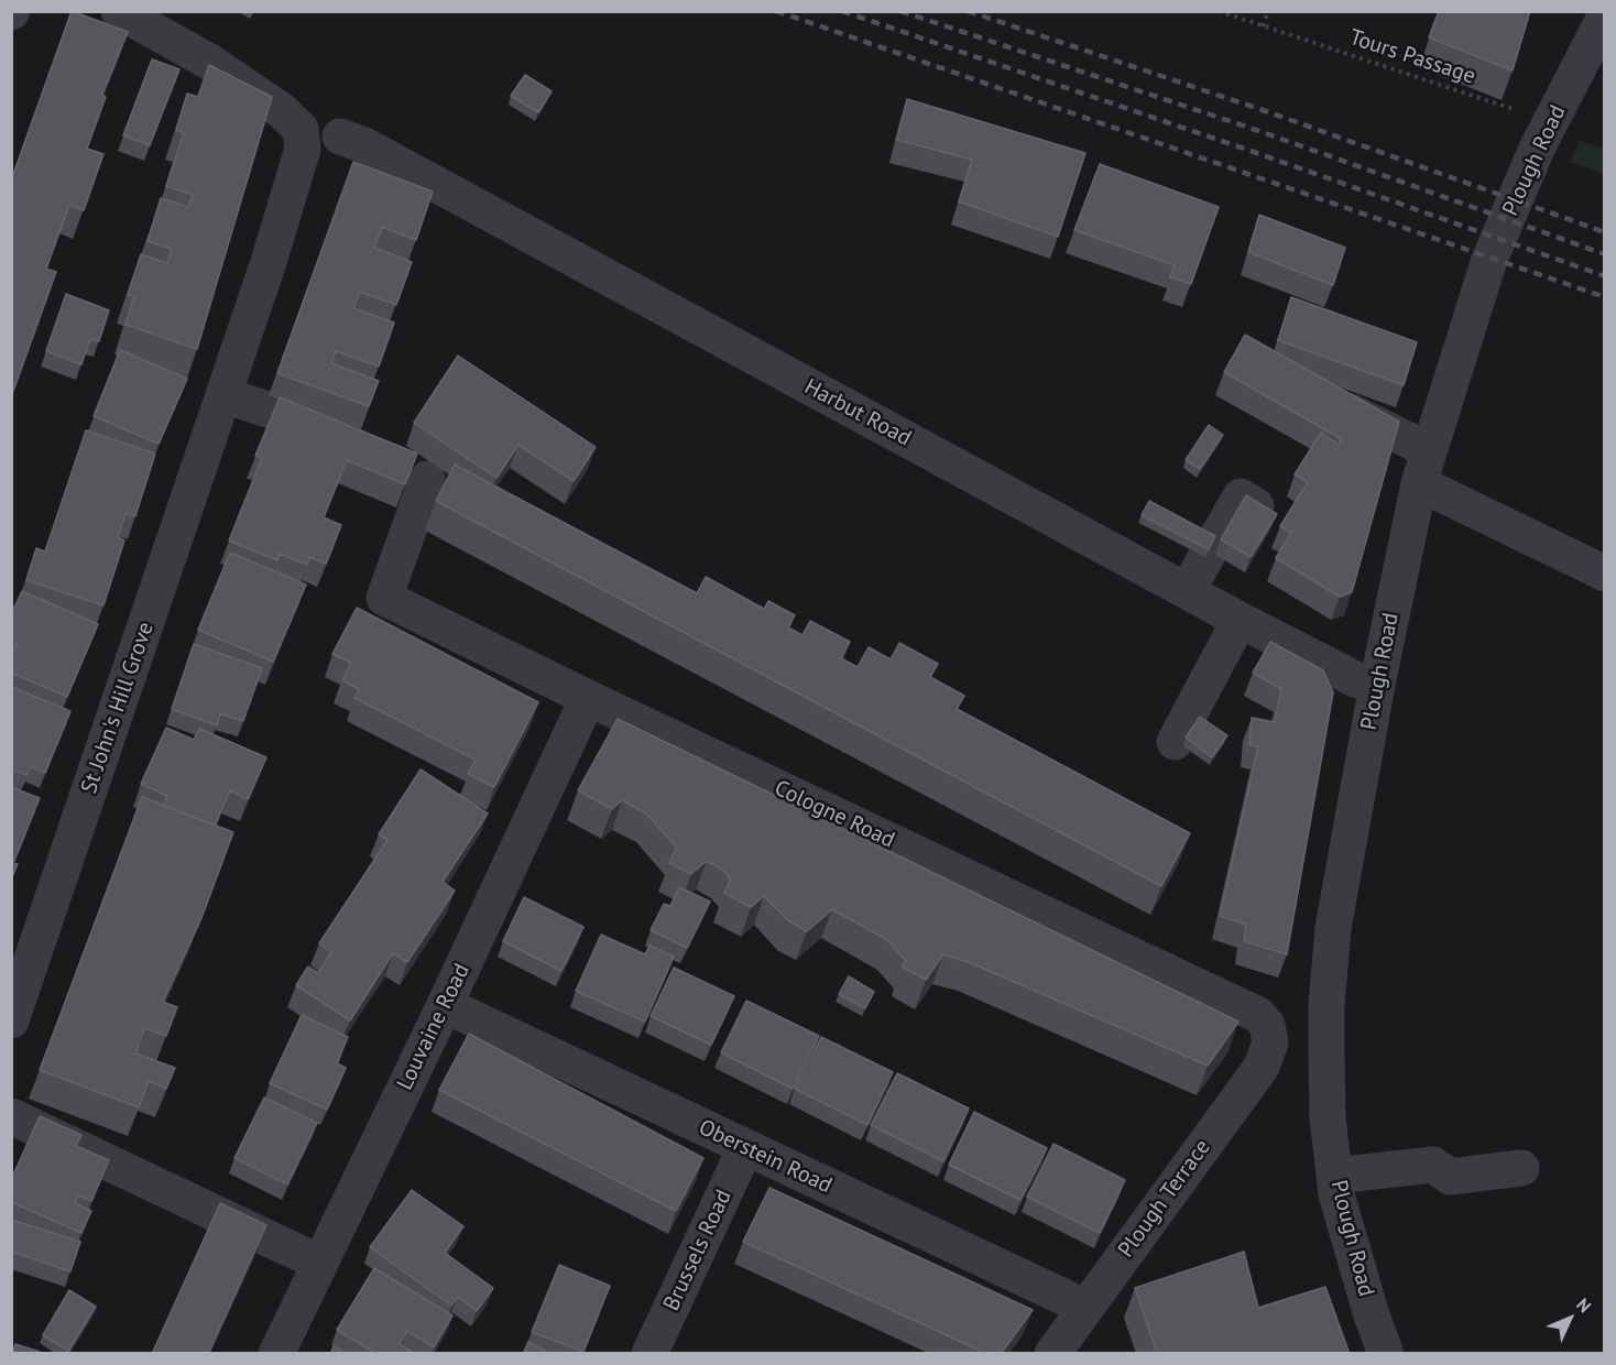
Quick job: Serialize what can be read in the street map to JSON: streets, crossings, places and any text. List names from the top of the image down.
{
  "streets": {
    "street": [
      "Plough Road",
      "Harbut Road",
      "St John's Hill Grove",
      "Cologne Road",
      "Louvaine Road",
      "Oberstein Road",
      "Plough Terrace",
      "Brussels Road"
    ],
    "path": ["Tours Passage"]
  },
  "crossings": [
    ["Plough Road", "Harbut Road"],
    ["Cologne Road", "Louvaine Road"],
    ["Cologne Road", "Plough Terrace"],
    ["Louvaine Road", "Oberstein Road"],
    ["Oberstein Road", "Plough Terrace"],
    ["Oberstein Road", "Brussels Road"]
  ],
  "north": "top right"
}
